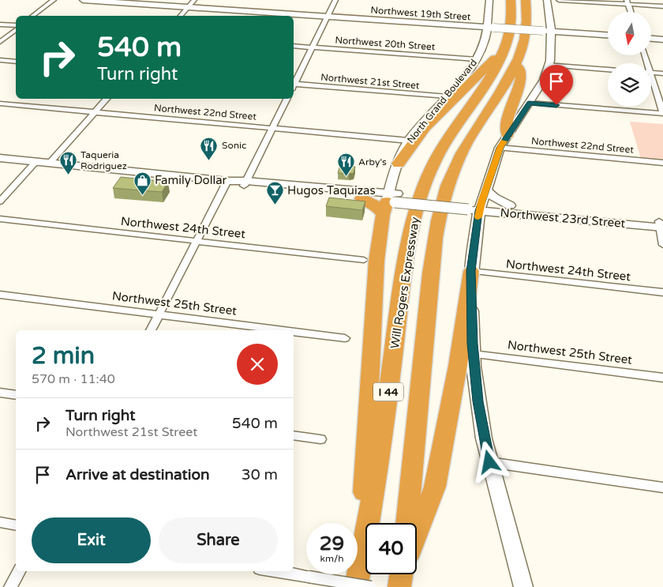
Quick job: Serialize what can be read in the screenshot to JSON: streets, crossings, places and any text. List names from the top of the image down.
{
  "streets": {
    "highway": ["Will Rogers Expressway", "I 44"],
    "main road": ["Northwest 19th Street", "North Grand Boulevard", "Northwest 23rd Street"],
    "street": [
      "Northwest 20th Street",
      "Northwest 21st Street",
      "Northwest 22nd Street",
      "Northwest 24th Street",
      "Northwest 25th Street"
    ]
  },
  "crossings": [
    ["Northwest 19th Street", "North Grand Boulevard"],
    ["Northwest 20th Street", "North Grand Boulevard"],
    ["Northwest 21st Street", "North Grand Boulevard"],
    ["North Grand Boulevard", "Northwest 22nd Street"],
    ["North Grand Boulevard", "Northwest 23rd Street"]
  ],
  "places": {
    "restaurant": ["Sonic", "Taqueria Rodriguez", "Arby's"],
    "shop": ["Family Dollar"],
    "bar": ["Hugos Taquizas"]
  },
  "north": "bottom",
  "page": {
    "turn": ["540 m", "Turn right"],
    "heading": ["2 min", "570 m · 11:40"],
    "list": [
      {
        "name": "Turn right",
        "note": "Northwest 21st Street",
        "value": "540 m"
      },
      {
        "name": "Arrive at destination",
        "value": "30 m"
      }
    ],
    "buttons": ["Exit", "Share"],
    "speed": "29 km/h",
    "limit": "40"
  }
}
